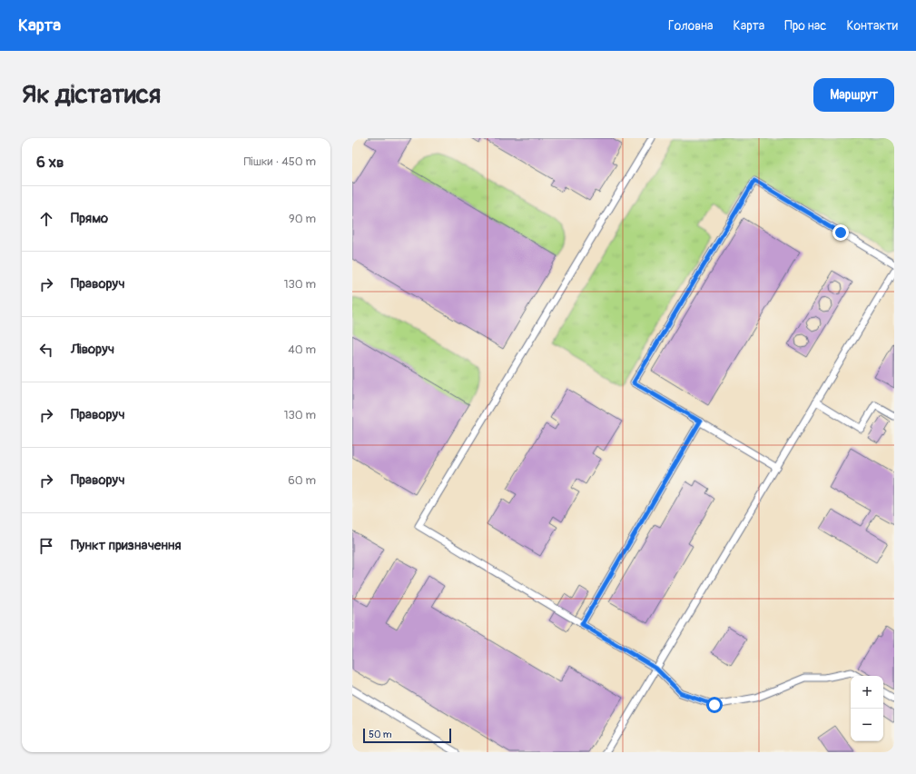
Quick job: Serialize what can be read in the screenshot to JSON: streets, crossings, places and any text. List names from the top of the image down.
{
  "scale_bar": "50 m",
  "page": {
    "header": "Карта",
    "nav": [
      "Головна",
      "Карта",
      "Про нас",
      "Контакти"
    ],
    "buttons": "Маршрут",
    "title": "Як дістатися",
    "heading": ["6 хв", "Пішки · 450 m"],
    "list": [
      ["Прямо", "90 m"],
      ["Праворуч", "130 m"],
      ["Ліворуч", "40 m"],
      ["Праворуч", "130 m"],
      ["Праворуч", "60 m"],
      "Пункт призначення"
    ],
    "map_buttons": ["+", "−"],
    "scale": "50 m"
  }
}
